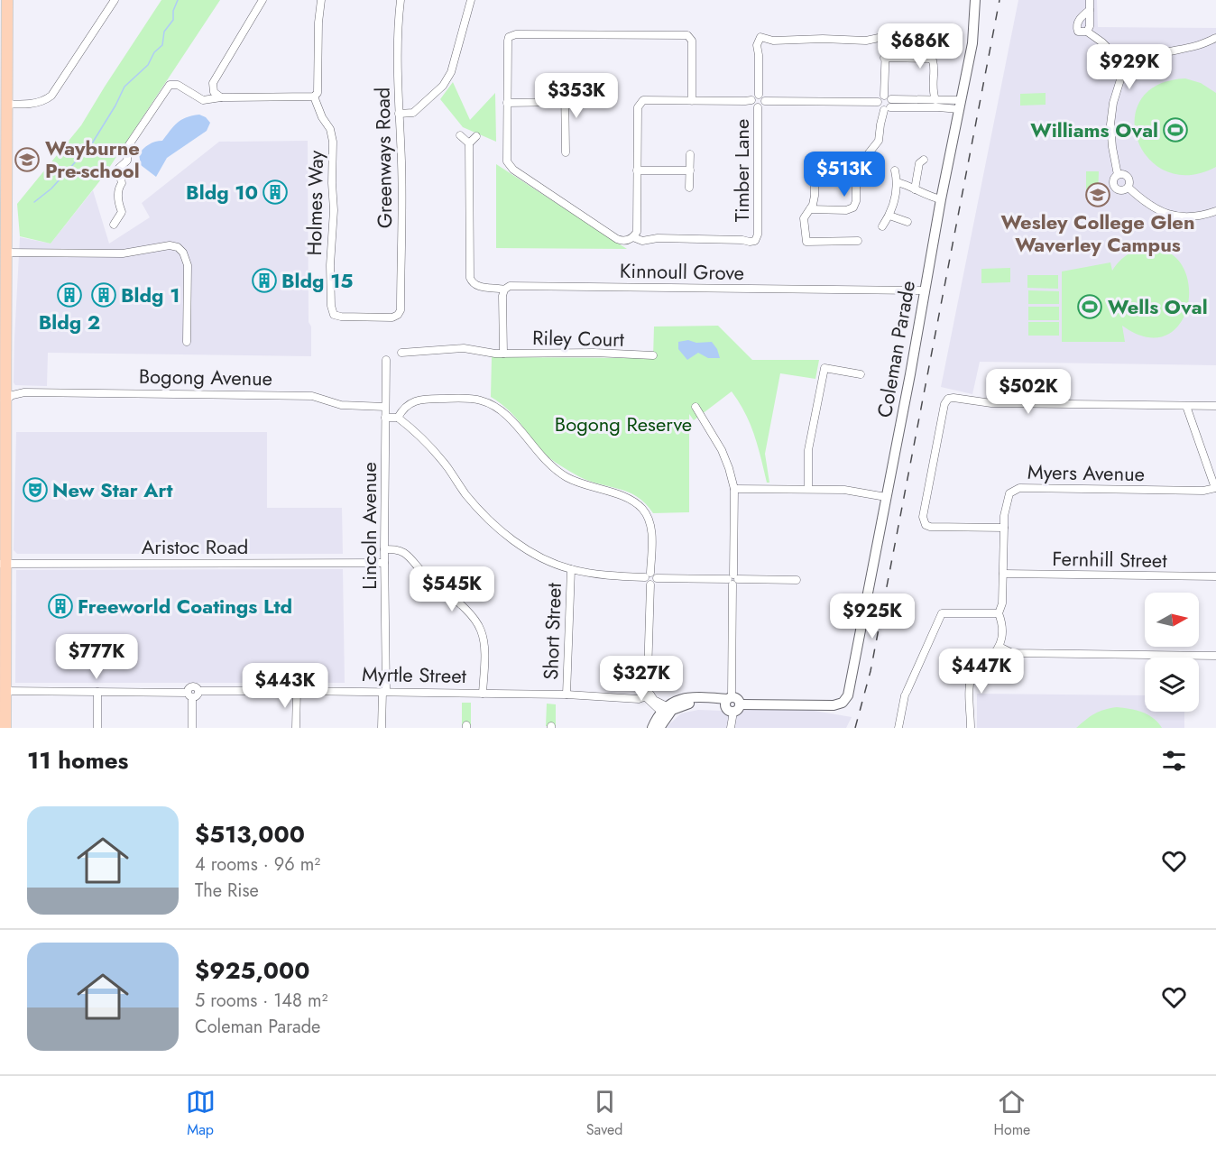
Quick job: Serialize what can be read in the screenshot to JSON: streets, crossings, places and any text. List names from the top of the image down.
{
  "streets": {
    "street": [
      "Greenways Road",
      "Timber Lane",
      "Holmes Way",
      "Kinnoull Grove",
      "Riley Court",
      "Coleman Parade",
      "Bogong Avenue",
      "Myers Avenue",
      "Lincoln Avenue",
      "Aristoc Road",
      "Fernhill Street",
      "Short Street",
      "Myrtle Street"
    ]
  },
  "crossings": [
    ["Greenways Road", "Holmes Way"],
    ["Kinnoull Grove", "Coleman Parade"],
    ["Bogong Avenue", "Lincoln Avenue"],
    ["Lincoln Avenue", "Aristoc Road"],
    ["Lincoln Avenue", "Myrtle Street"],
    ["Short Street", "Myrtle Street"]
  ],
  "parks": ["Bogong Reserve"],
  "places": {
    "sports": ["Williams Oval", "Wells Oval"],
    "school or university": ["Wayburne Pre-school", "Wesley College Glen Waverley Campus"],
    "building": [
      "Bldg 10",
      "Bldg 15",
      "Bldg 2",
      "Bldg 1",
      "Freeworld Coatings Ltd"
    ],
    "theatre": ["New Star Art"]
  },
  "north": "right",
  "page": {
    "price": [
      "$686K",
      "$929K",
      "$353K",
      "$513K",
      "$502K",
      "$545K",
      "$925K",
      "$777K",
      "$447K",
      "$327K",
      "$443K"
    ],
    "heading": "11 homes",
    "list": [
      {
        "name": "$513,000",
        "note": "4 rooms · 96 m² · The Rise"
      },
      {
        "name": "$925,000",
        "note": "5 rooms · 148 m² · Coleman Parade"
      }
    ],
    "tabs": ["Map", "Saved", "Home"]
  }
}
